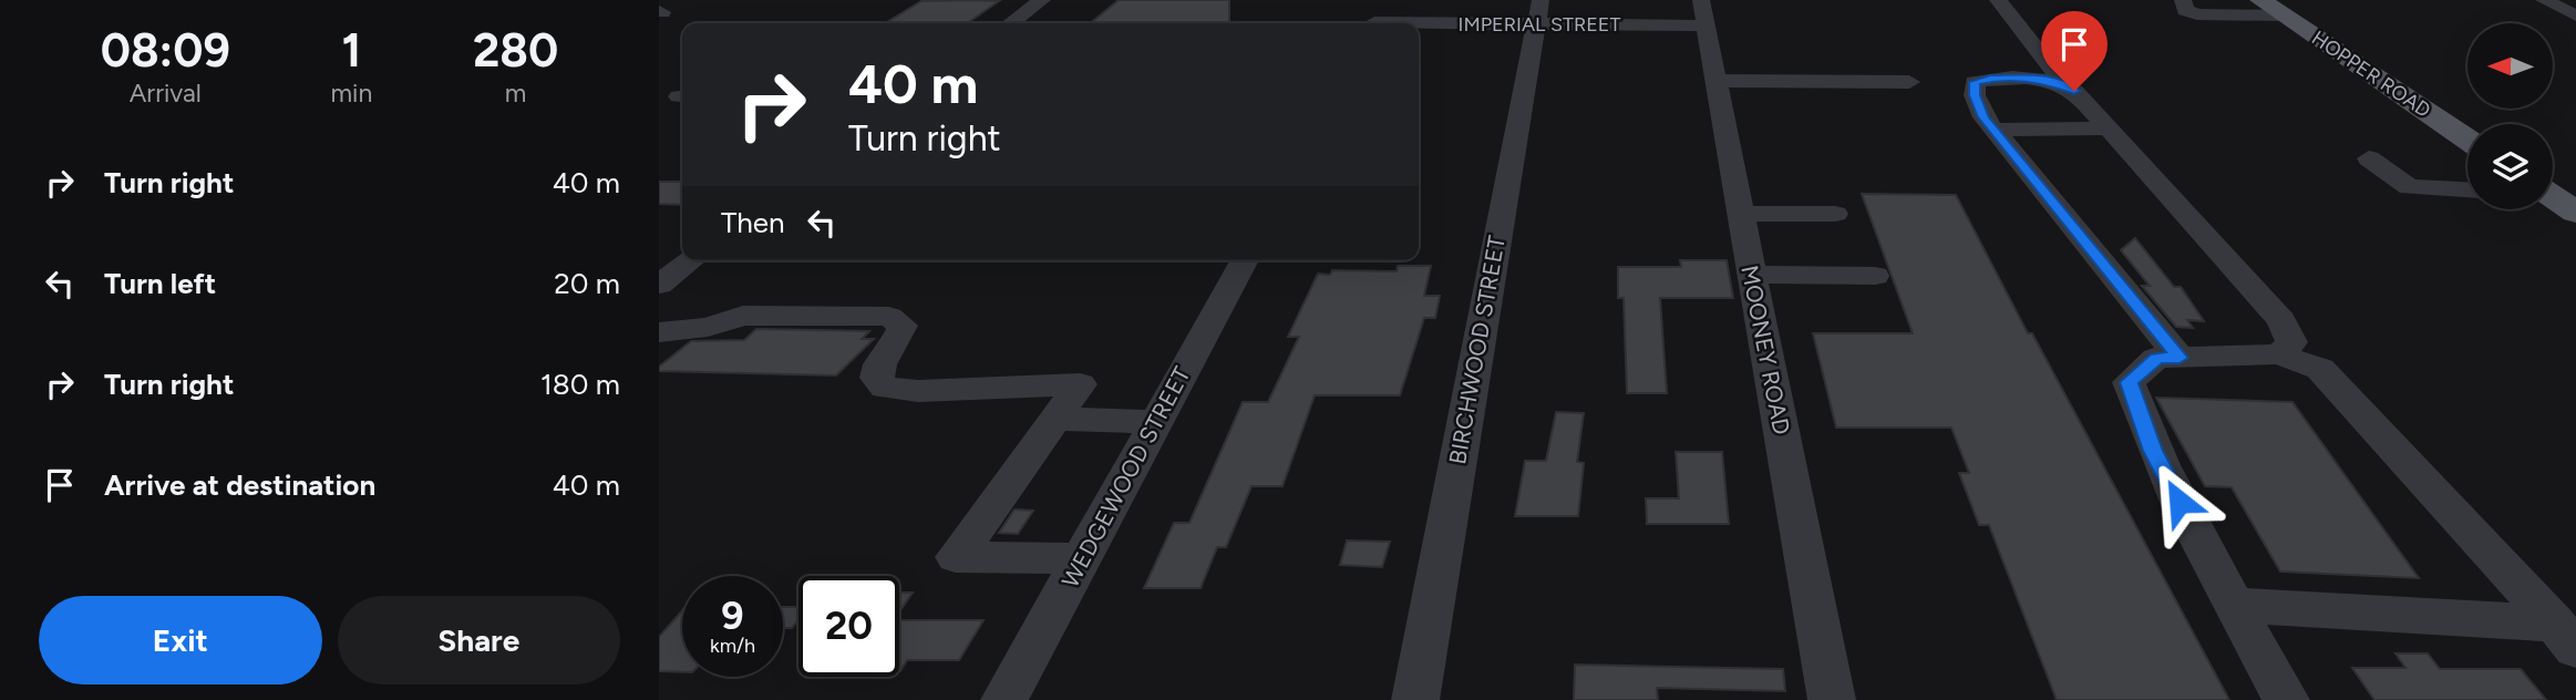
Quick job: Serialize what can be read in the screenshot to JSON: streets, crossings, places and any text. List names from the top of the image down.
{
  "streets": {
    "main road": ["HOPPER ROAD"],
    "street": [
      "IMPERIAL STREET",
      "BIRCHWOOD STREET",
      "MOONEY ROAD",
      "WEDGEWOOD STREET"
    ]
  },
  "crossings": [
    ["IMPERIAL STREET", "BIRCHWOOD STREET"],
    ["IMPERIAL STREET", "MOONEY ROAD"]
  ],
  "north": "left",
  "page": {
    "eta": [
      "08:09",
      "Arrival",
      "1",
      "min",
      "280",
      "m"
    ],
    "turn": ["40 m", "Turn right"],
    "list": [
      {
        "name": "Turn right",
        "value": "40 m"
      },
      {
        "name": "Turn left",
        "value": "20 m"
      },
      {
        "name": "Turn right",
        "value": "180 m"
      },
      {
        "name": "Arrive at destination",
        "value": "40 m"
      }
    ],
    "then": "Then",
    "speed": "9 km/h",
    "limit": "20",
    "buttons": ["Exit", "Share"]
  }
}
